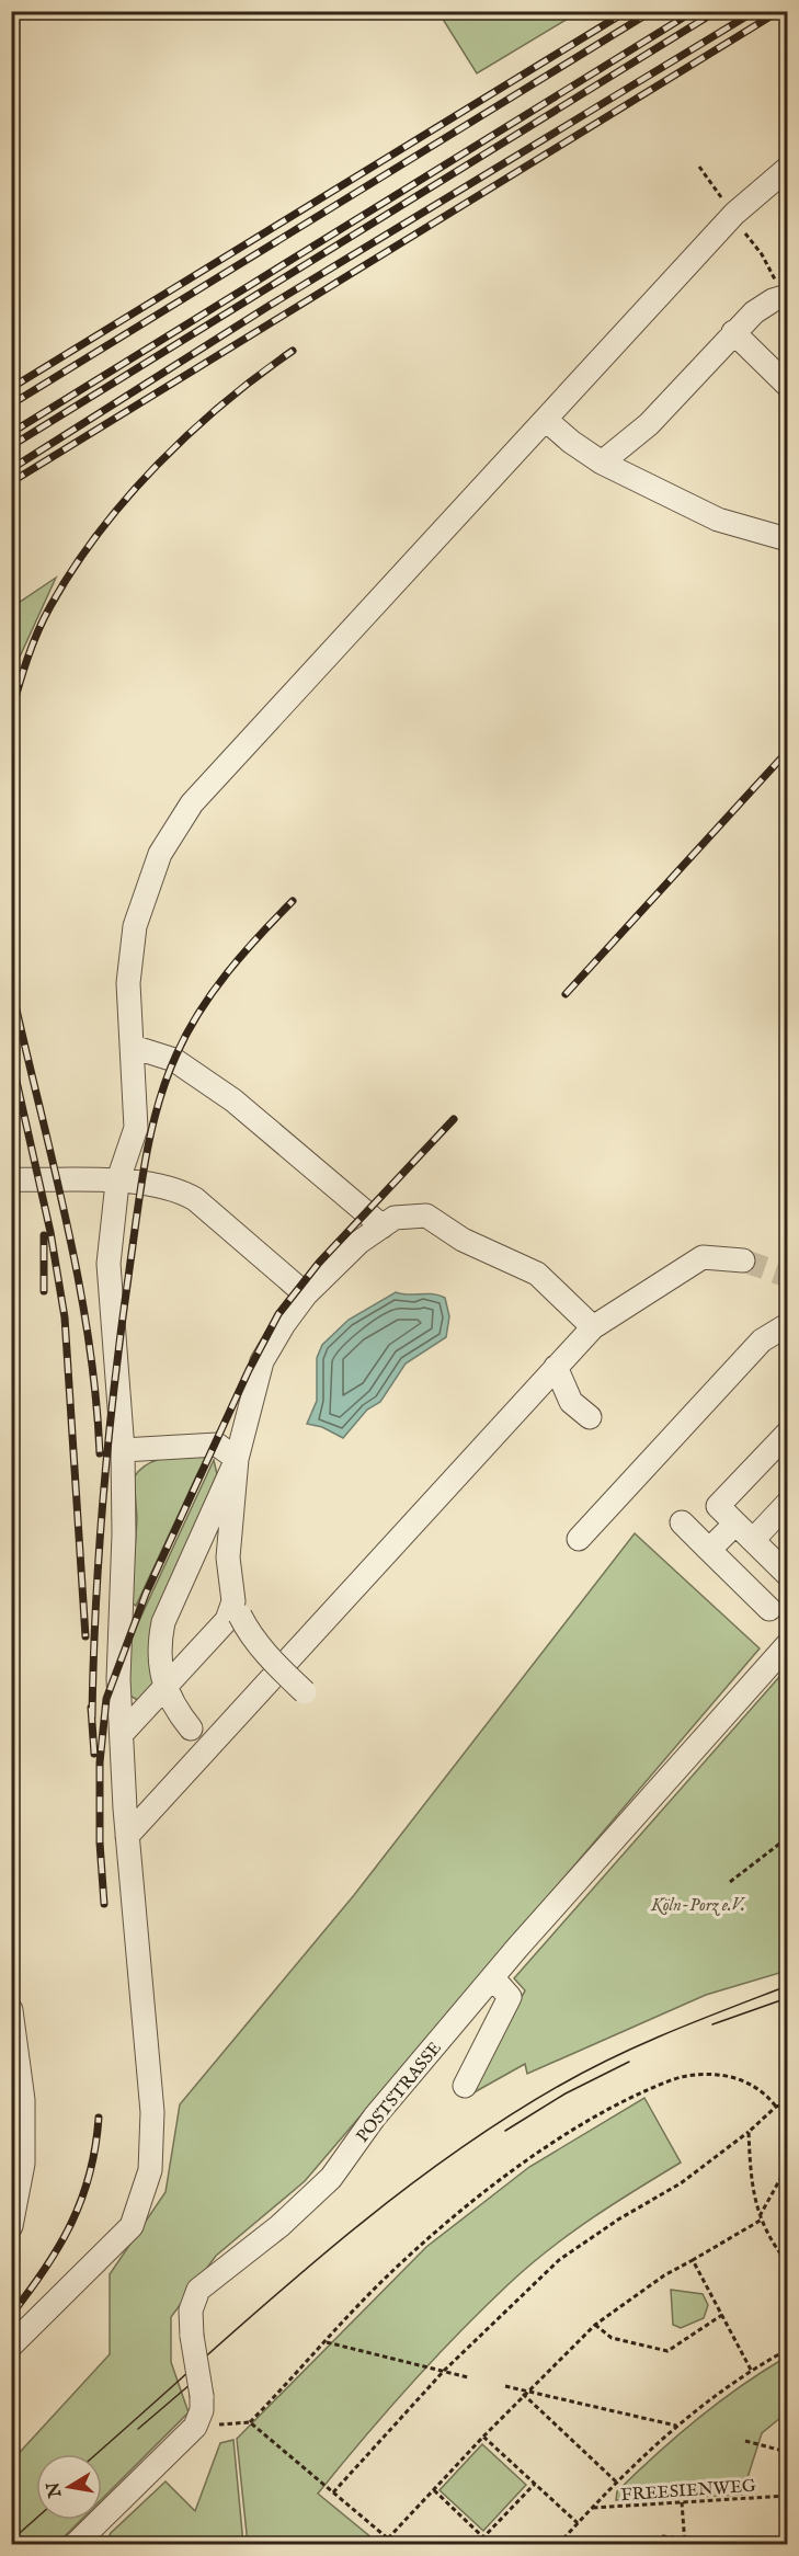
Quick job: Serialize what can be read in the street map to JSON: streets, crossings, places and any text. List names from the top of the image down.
{
  "streets": {
    "street": ["POSTSTRASSE"],
    "path": ["FREESIENWEG"]
  },
  "parks": ["Köln-Porz e.V."],
  "north": "left"
}
